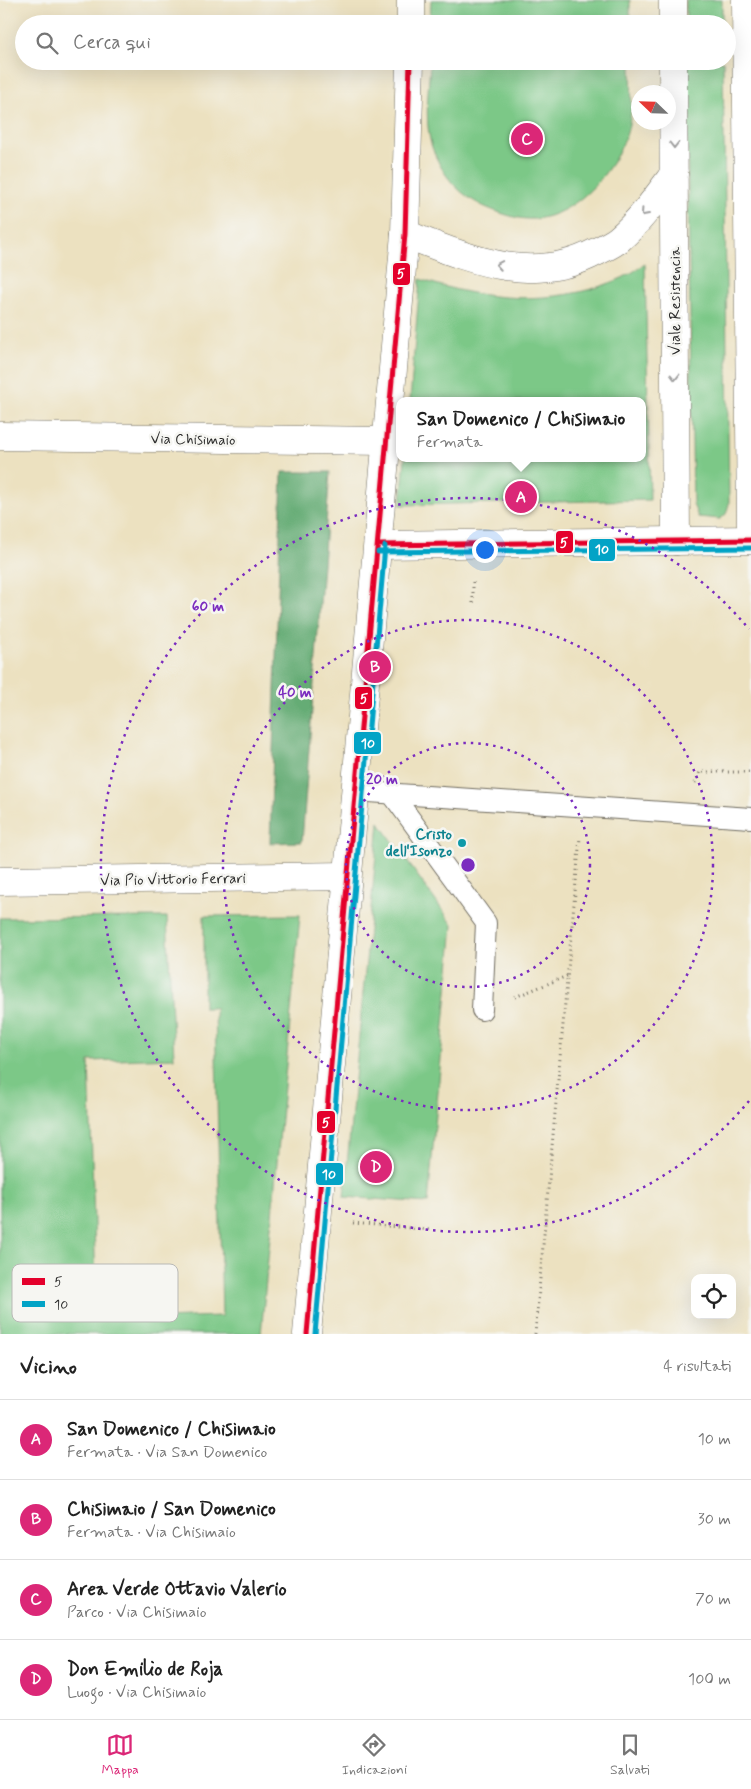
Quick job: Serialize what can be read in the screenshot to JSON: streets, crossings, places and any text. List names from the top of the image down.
{
  "streets": {
    "street": ["Viale Resistencia", "Via Chisimaio", "Via Pio Vittorio Ferrari"]
  },
  "places": ["Cristo dell'Isonzo"],
  "lines": ["transit line 5", "transit line 10"],
  "legend": ["5", "10"],
  "north": "top left",
  "page": {
    "search": "Cerca qui",
    "pins": [
      "C",
      "A",
      "B",
      "D"
    ],
    "popup": ["San Domenico / Chisimaio", "Fermata"],
    "heading": ["Vicino", "4 risultati"],
    "list": [
      {
        "mark": "A",
        "name": "San Domenico / Chisimaio",
        "note": "Fermata · Via San Domenico",
        "value": "10 m"
      },
      {
        "mark": "B",
        "name": "Chisimaio / San Domenico",
        "note": "Fermata · Via Chisimaio",
        "value": "30 m"
      },
      {
        "mark": "C",
        "name": "Area Verde Ottavio Valerio",
        "note": "Parco · Via Chisimaio",
        "value": "70 m"
      },
      {
        "mark": "D",
        "name": "Don Emilio de Roja",
        "note": "Luogo · Via Chisimaio",
        "value": "100 m"
      }
    ],
    "nav": ["Mappa", "Indicazioni", "Salvati"]
  },
  "rings": ["60 m", "40 m", "20 m"]
}
